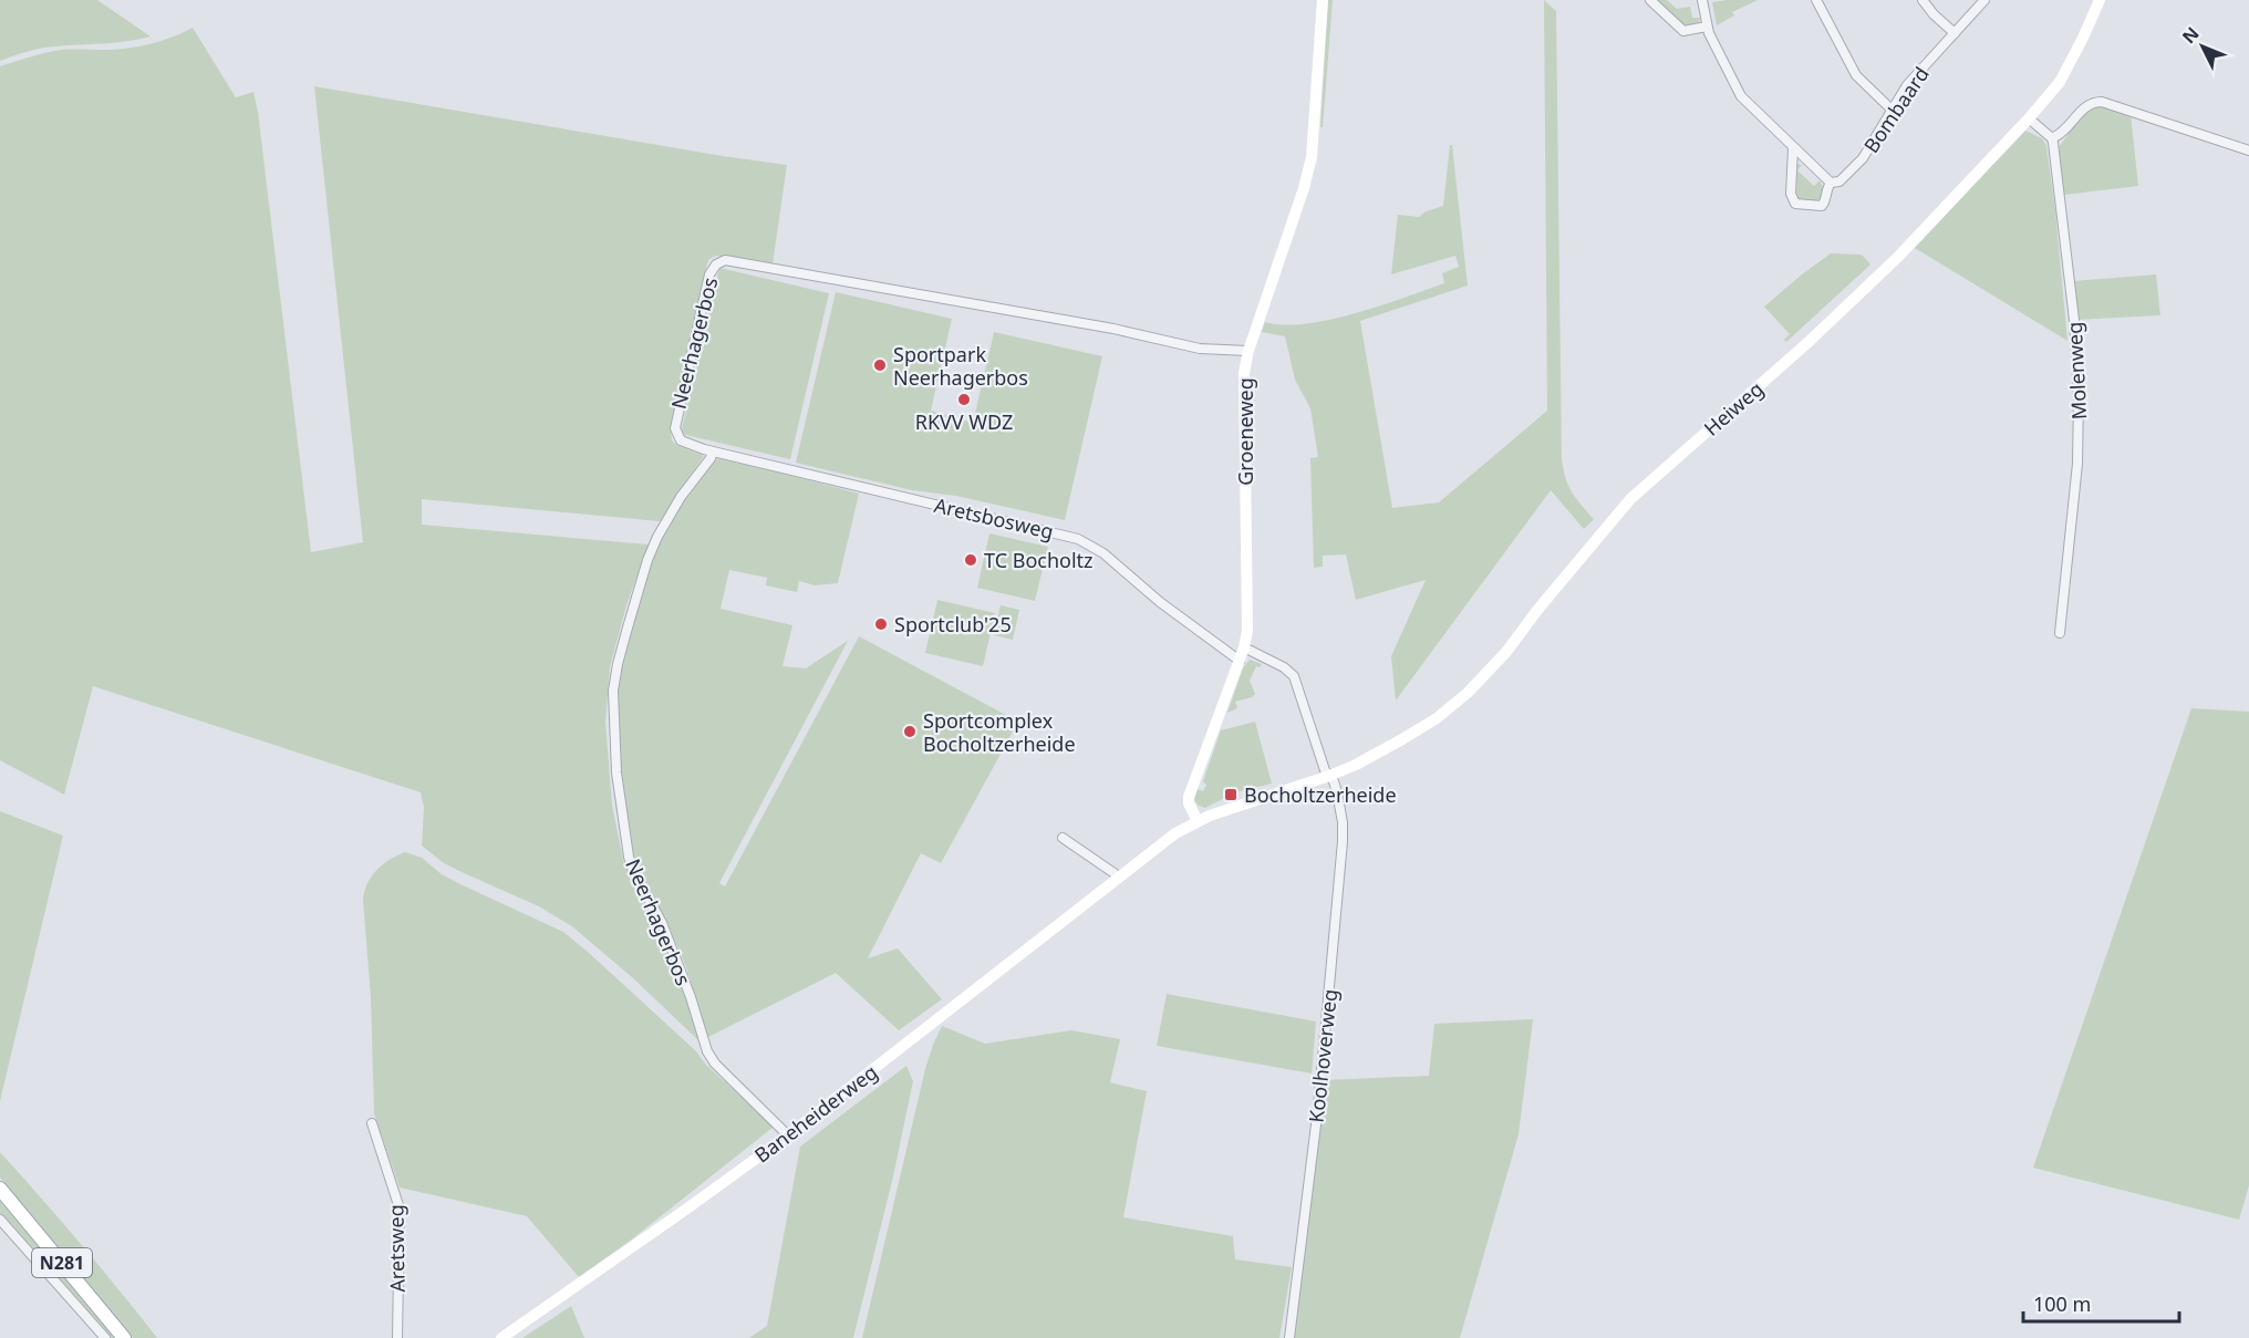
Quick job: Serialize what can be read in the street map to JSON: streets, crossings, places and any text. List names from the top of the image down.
{
  "streets": {
    "main road": ["N281"],
    "street": [
      "Bombaard",
      "Neerhagerbos",
      "Molenweg",
      "Heiweg",
      "Groeneweg",
      "Aretsbosweg",
      "Koolhoverweg",
      "Baneheiderweg",
      "Aretsweg"
    ]
  },
  "crossings": [
    ["Neerhagerbos", "Groeneweg"],
    ["Neerhagerbos", "Aretsbosweg"],
    ["Neerhagerbos", "Baneheiderweg"],
    ["Heiweg", "Koolhoverweg"],
    ["Heiweg", "Baneheiderweg"],
    ["Groeneweg", "Aretsbosweg"],
    ["Groeneweg", "Koolhoverweg"],
    ["Groeneweg", "Baneheiderweg"],
    ["Koolhoverweg", "Baneheiderweg"]
  ],
  "places": {
    "other": [
      "Sportpark Neerhagerbos",
      "RKVV WDZ",
      "TC Bocholtz",
      "Sportclub'25",
      "Sportcomplex Bocholtzerheide"
    ],
    "transit": ["Bocholtzerheide"]
  },
  "scale_bar": "100 m",
  "north": "top left"
}
